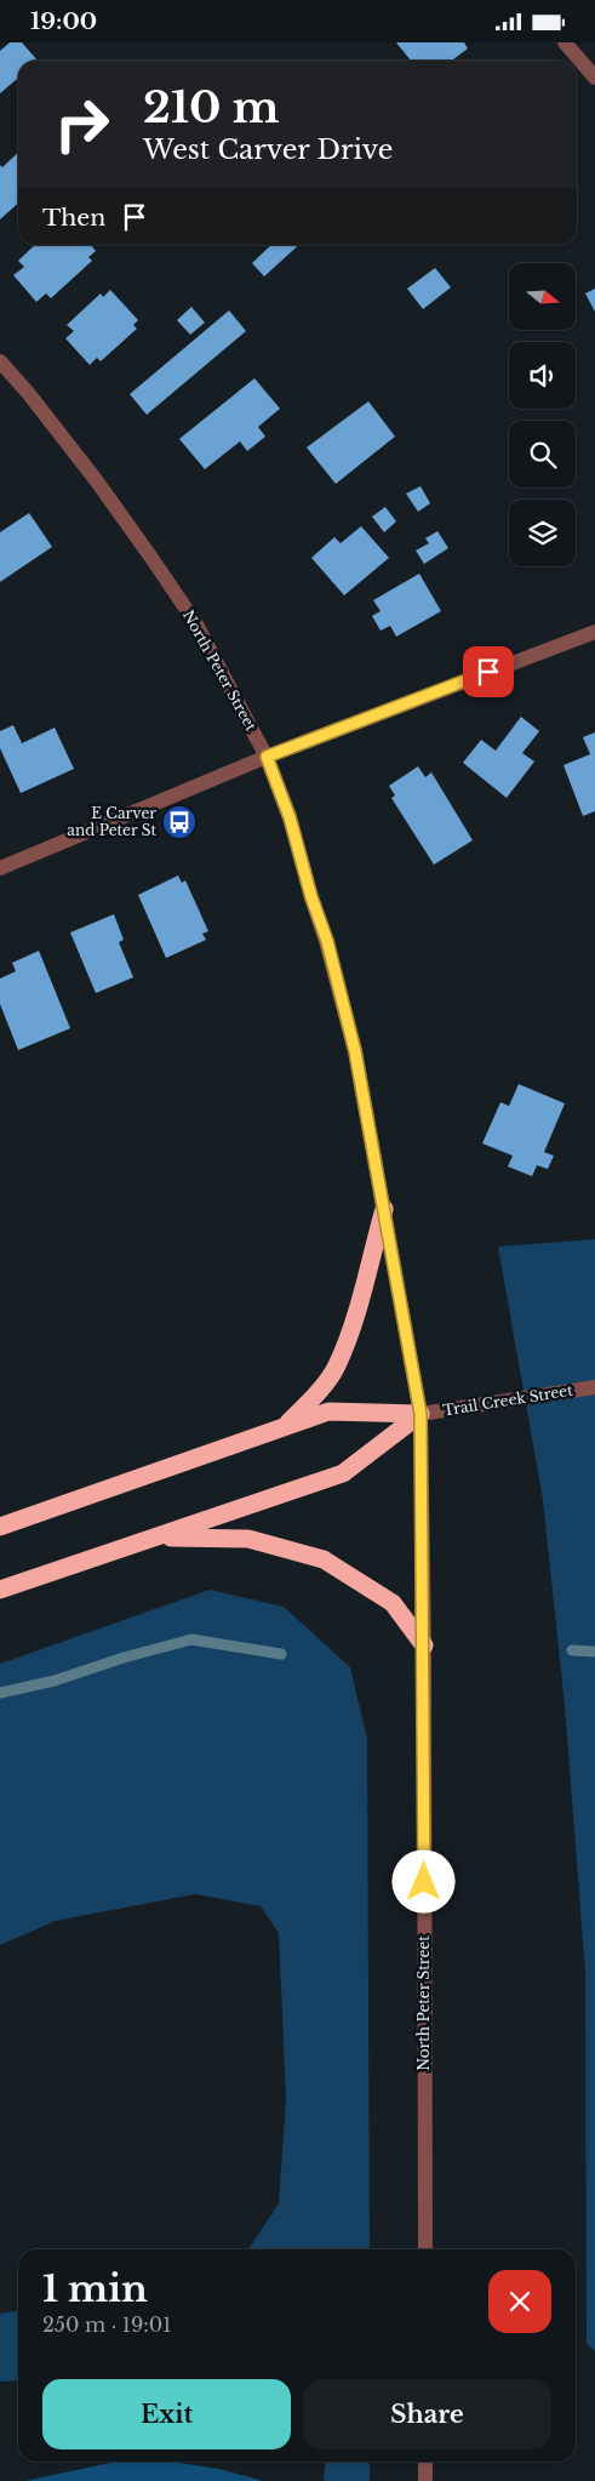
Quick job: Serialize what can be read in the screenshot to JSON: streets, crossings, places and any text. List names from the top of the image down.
{
  "streets": {
    "street": ["North Peter Street", "Trail Creek Street"]
  },
  "crossings": [
    ["North Peter Street", "Trail Creek Street"]
  ],
  "places": {
    "bus stop": ["E Carver and Peter St"]
  },
  "north": "right",
  "page": {
    "status": "19:00",
    "turn": ["210 m", "West Carver Drive"],
    "then": "Then",
    "heading": ["1 min", "250 m · 19:01"],
    "buttons": ["Exit", "Share"]
  }
}
